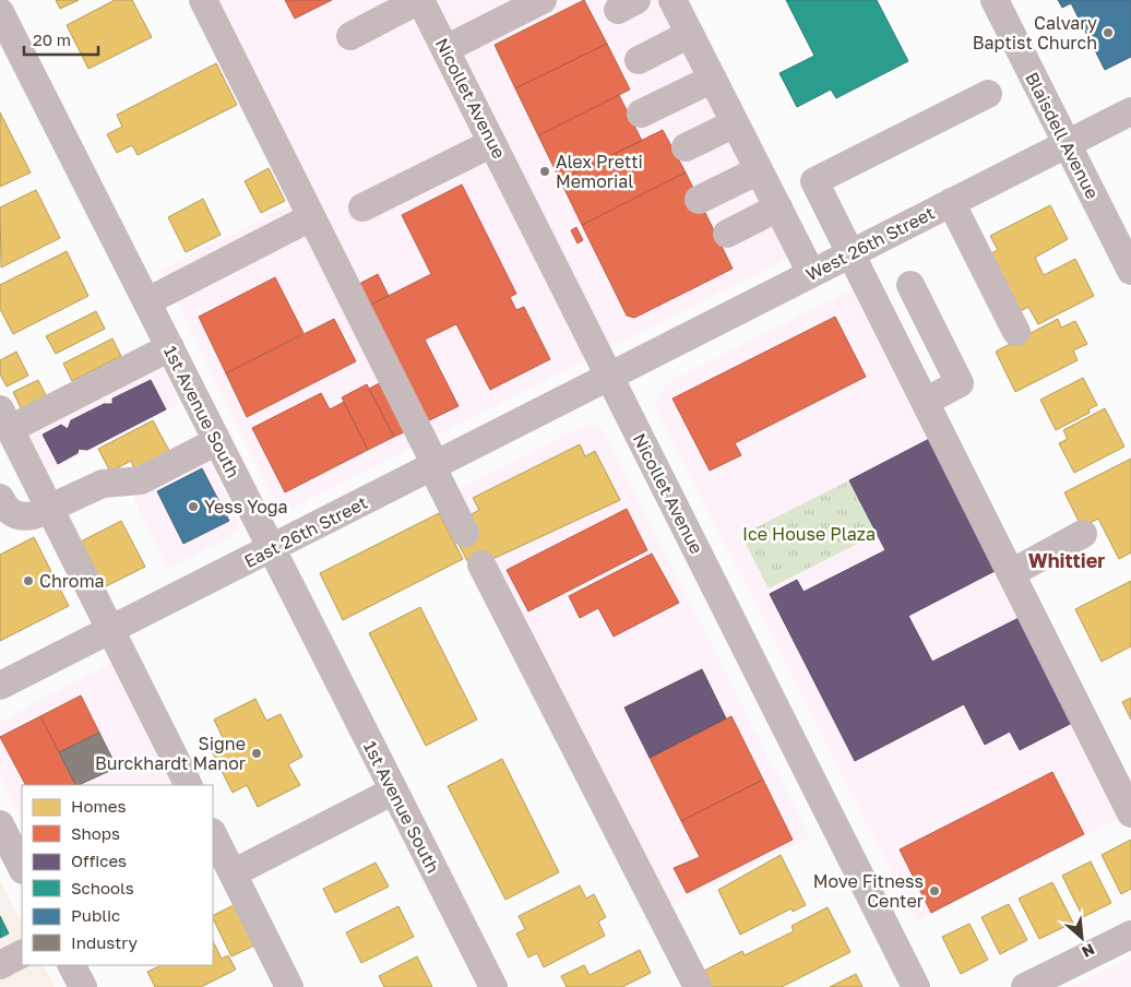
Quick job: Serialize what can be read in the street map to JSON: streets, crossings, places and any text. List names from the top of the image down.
{
  "streets": {
    "street": [
      "Nicollet Avenue",
      "Blaisdell Avenue",
      "West 26th Street",
      "1st Avenue South",
      "East 26th Street"
    ]
  },
  "crossings": [
    ["Nicollet Avenue", "West 26th Street"],
    ["Nicollet Avenue", "East 26th Street"],
    ["Blaisdell Avenue", "West 26th Street"],
    ["West 26th Street", "East 26th Street"],
    ["1st Avenue South", "East 26th Street"]
  ],
  "districts": ["Whittier"],
  "parks": ["Ice House Plaza"],
  "places": [
    "Calvary Baptist Church",
    "Alex Pretti Memorial",
    "Yess Yoga",
    "Chroma",
    "Signe Burckhardt Manor",
    "Move Fitness Center"
  ],
  "legend": [
    "Homes",
    "Shops",
    "Offices",
    "Schools",
    "Public",
    "Industry"
  ],
  "scale_bar": "20 m",
  "north": "bottom right"
}
